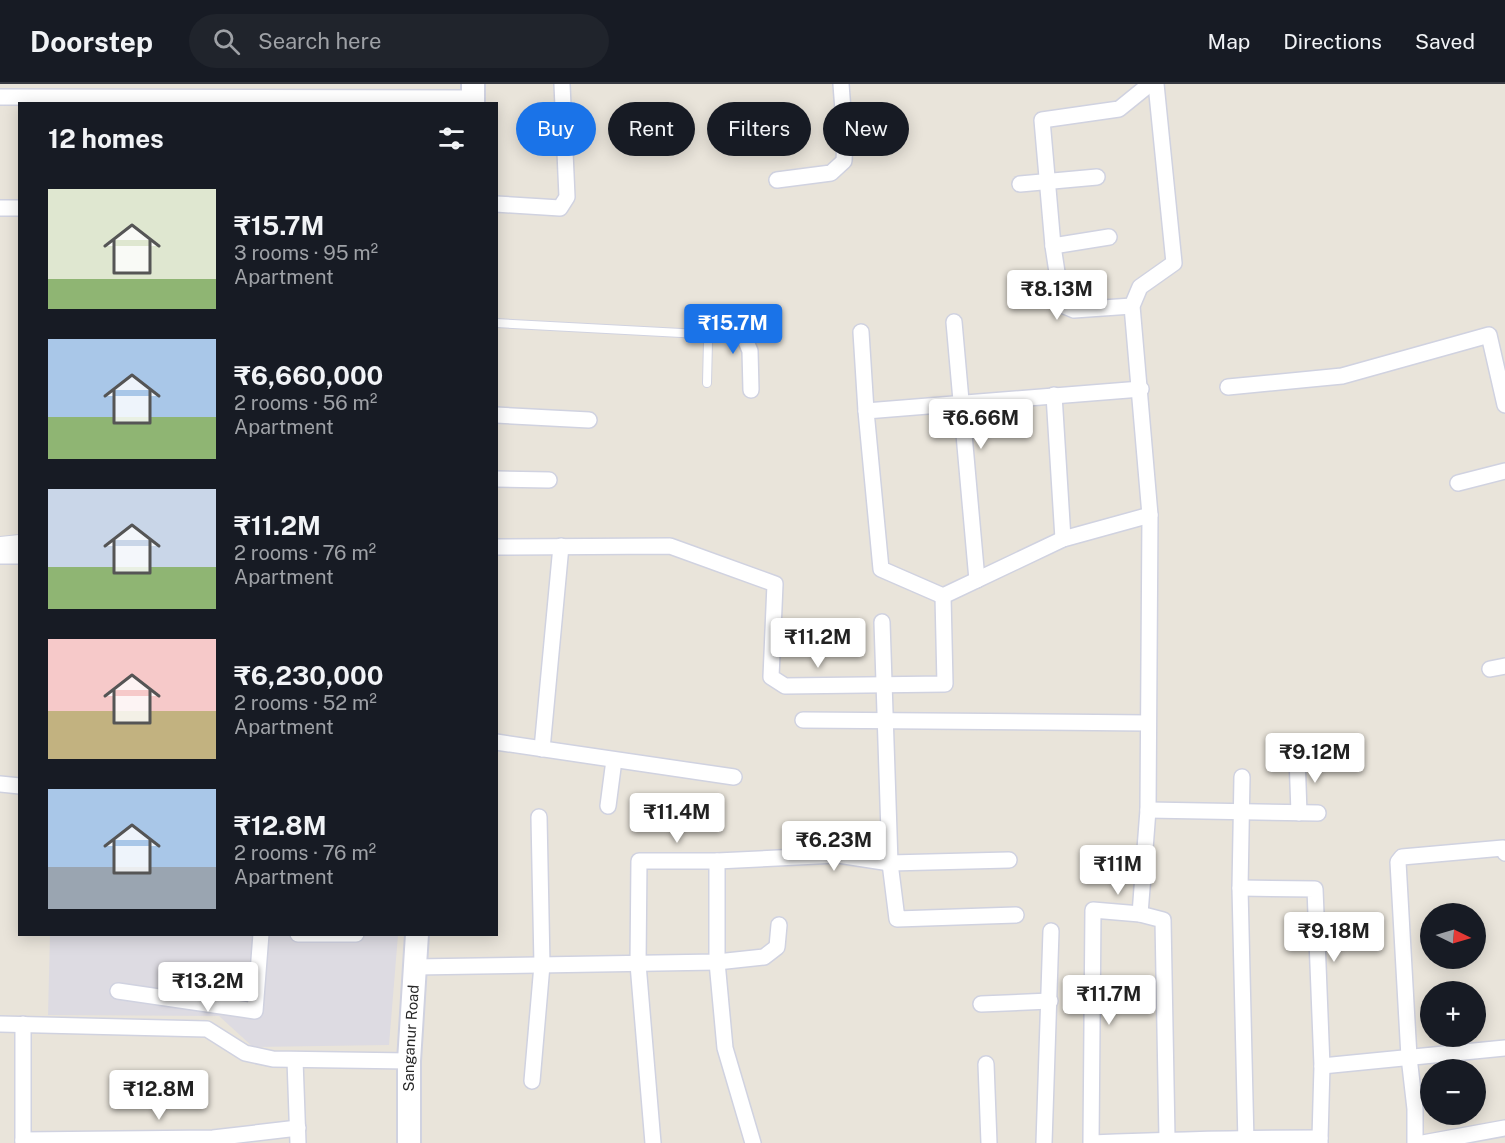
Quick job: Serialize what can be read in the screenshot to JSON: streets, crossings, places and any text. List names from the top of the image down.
{
  "streets": {
    "main road": ["Sanganur Road"]
  },
  "north": "right",
  "page": {
    "header": "Doorstep",
    "search": "Search here",
    "nav": ["Map", "Directions", "Saved"],
    "chip": [
      "Buy",
      "Rent",
      "Filters",
      "New"
    ],
    "heading": "12 homes",
    "list": [
      {
        "name": "₹15.7M",
        "note": "3 rooms · 95 m² · Apartment"
      },
      {
        "name": "₹6,660,000",
        "note": "2 rooms · 56 m² · Apartment"
      },
      {
        "name": "₹11.2M",
        "note": "2 rooms · 76 m² · Apartment"
      },
      {
        "name": "₹6,230,000",
        "note": "2 rooms · 52 m² · Apartment"
      },
      {
        "name": "₹12.8M",
        "note": "2 rooms · 76 m² · Apartment"
      }
    ],
    "price": [
      "₹8.13M",
      "₹15.7M",
      "₹6.66M",
      "₹11.2M",
      "₹9.12M",
      "₹11.4M",
      "₹6.23M",
      "₹11M",
      "₹9.18M",
      "₹13.2M",
      "₹11.7M",
      "₹12.8M"
    ],
    "map_buttons": ["+", "−"]
  }
}
